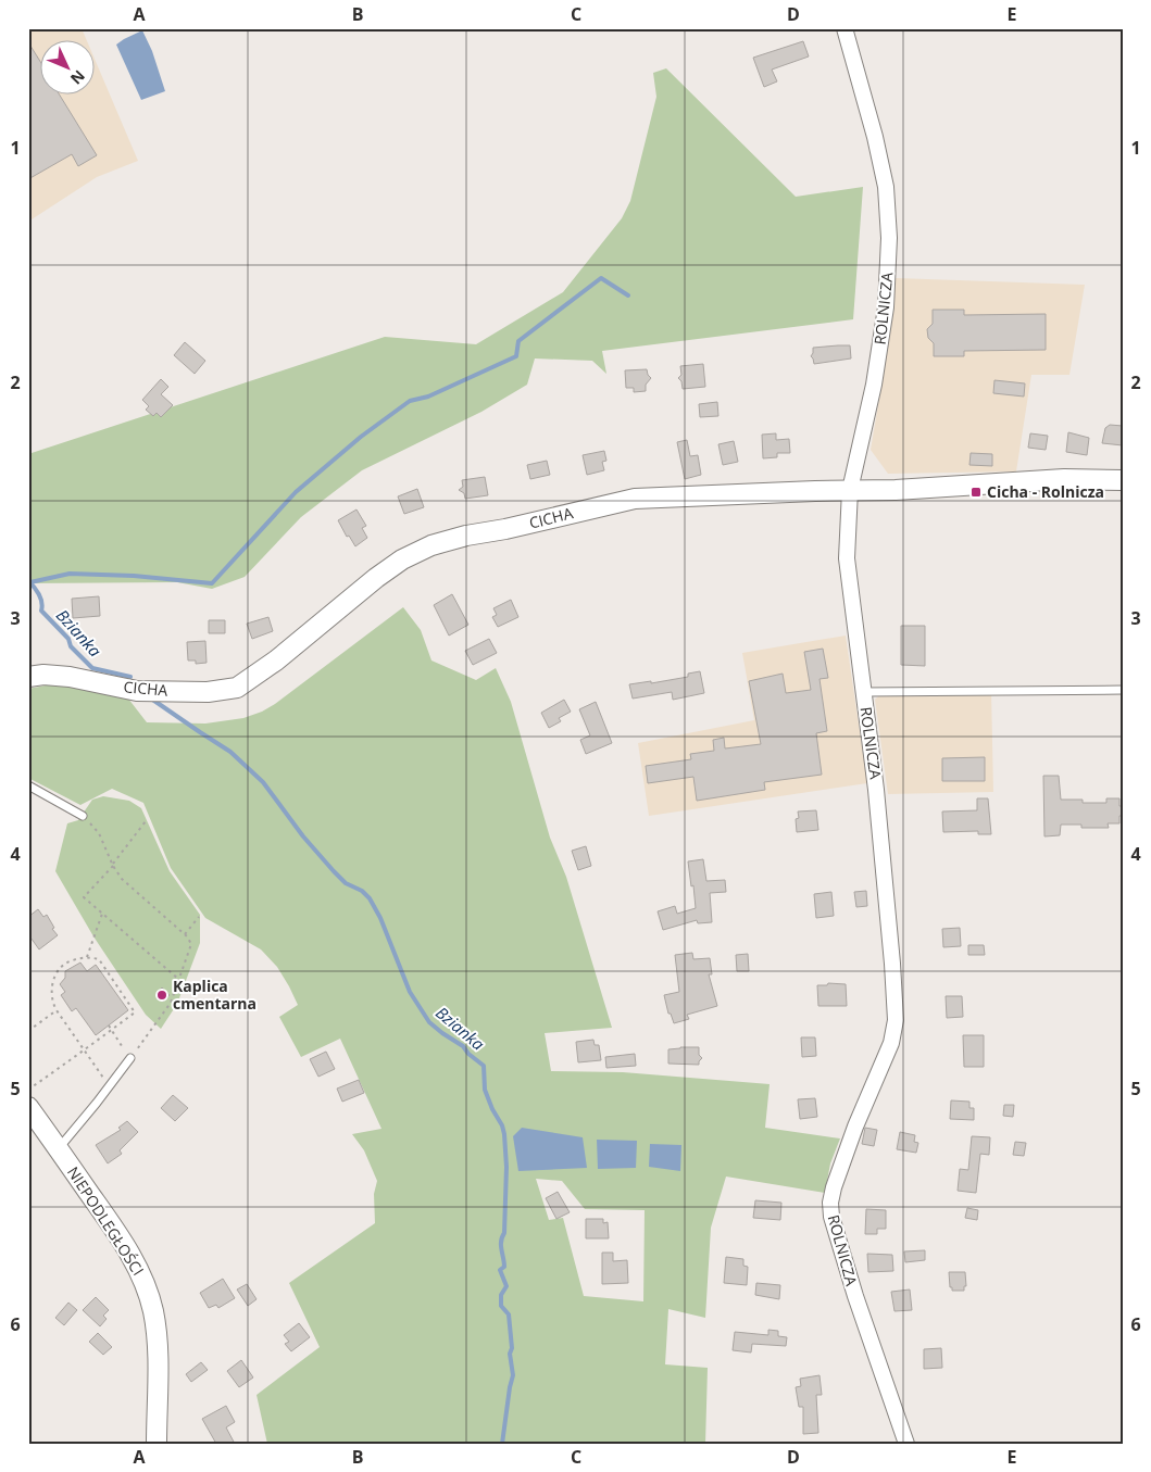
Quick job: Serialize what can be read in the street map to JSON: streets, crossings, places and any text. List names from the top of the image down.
{
  "streets": {
    "street": ["ROLNICZA", "CICHA", "NIEPODLEGŁOŚCI"]
  },
  "crossings": [
    ["ROLNICZA", "CICHA"]
  ],
  "water": ["Bzianka"],
  "places": {
    "transit": ["Cicha - Rolnicza"],
    "other": ["Kaplica cmentarna"]
  },
  "north": "bottom right",
  "grid": {
    "columns": [
      "A",
      "B",
      "C",
      "D",
      "E"
    ],
    "rows": [
      "1",
      "2",
      "3",
      "4",
      "5",
      "6"
    ]
  }
}
